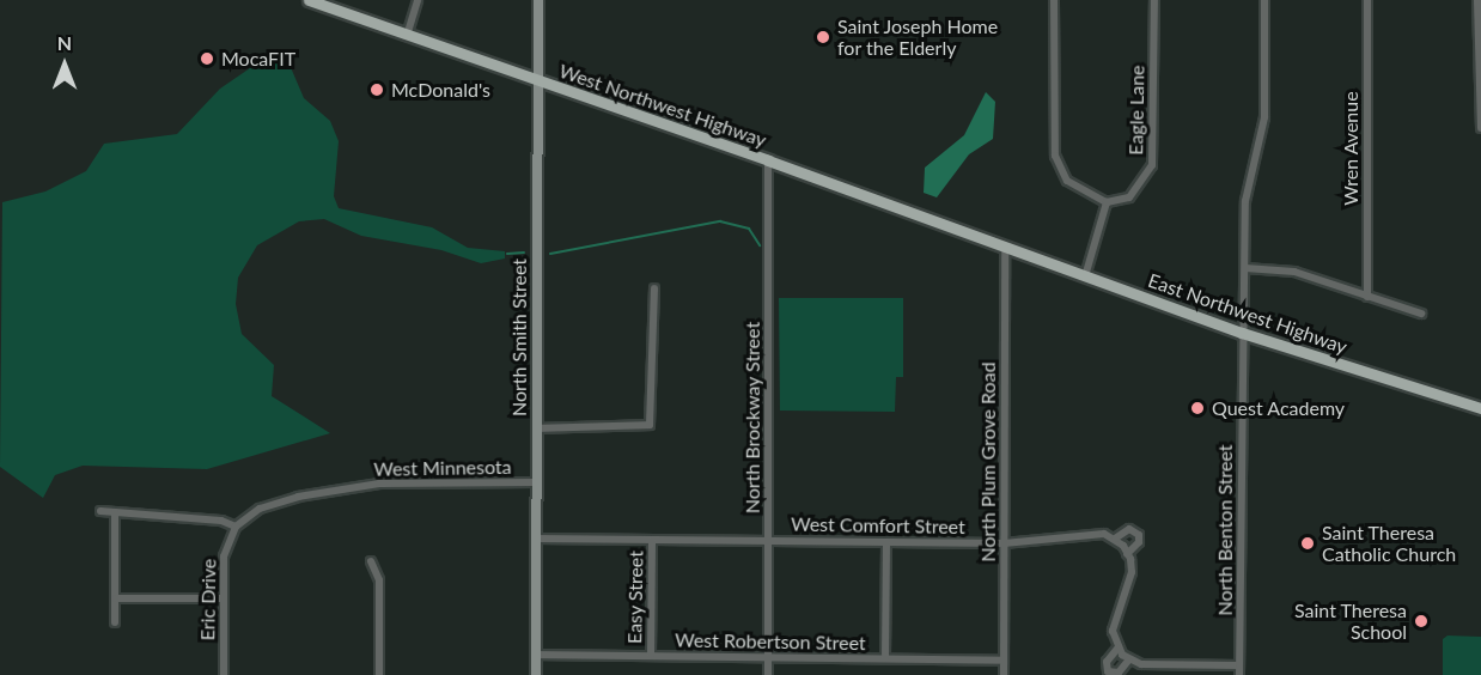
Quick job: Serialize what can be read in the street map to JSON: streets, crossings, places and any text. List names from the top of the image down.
{
  "streets": {
    "main road": ["West Northwest Highway", "East Northwest Highway"],
    "street": [
      "Eagle Lane",
      "Wren Avenue",
      "North Smith Street",
      "North Brockway Street",
      "North Plum Grove Road",
      "West Minnesota",
      "West Comfort Street",
      "North Benton Street",
      "Easy Street",
      "Eric Drive",
      "West Robertson Street"
    ]
  },
  "crossings": [
    ["West Northwest Highway", "East Northwest Highway"],
    ["West Northwest Highway", "North Smith Street"],
    ["West Northwest Highway", "North Brockway Street"],
    ["West Northwest Highway", "North Plum Grove Road"],
    ["East Northwest Highway", "North Plum Grove Road"],
    ["East Northwest Highway", "North Benton Street"],
    ["North Smith Street", "West Minnesota"],
    ["North Smith Street", "West Comfort Street"],
    ["North Smith Street", "West Robertson Street"],
    ["North Brockway Street", "West Comfort Street"],
    ["North Brockway Street", "West Robertson Street"],
    ["North Plum Grove Road", "West Comfort Street"],
    ["North Plum Grove Road", "West Robertson Street"],
    ["West Minnesota", "Eric Drive"],
    ["West Comfort Street", "Easy Street"],
    ["Easy Street", "West Robertson Street"]
  ],
  "places": [
    "Saint Joseph Home for the Elderly",
    "MocaFIT",
    "McDonald's",
    "Quest Academy",
    "Saint Theresa Catholic Church",
    "Saint Theresa School"
  ],
  "north": "top"
}
